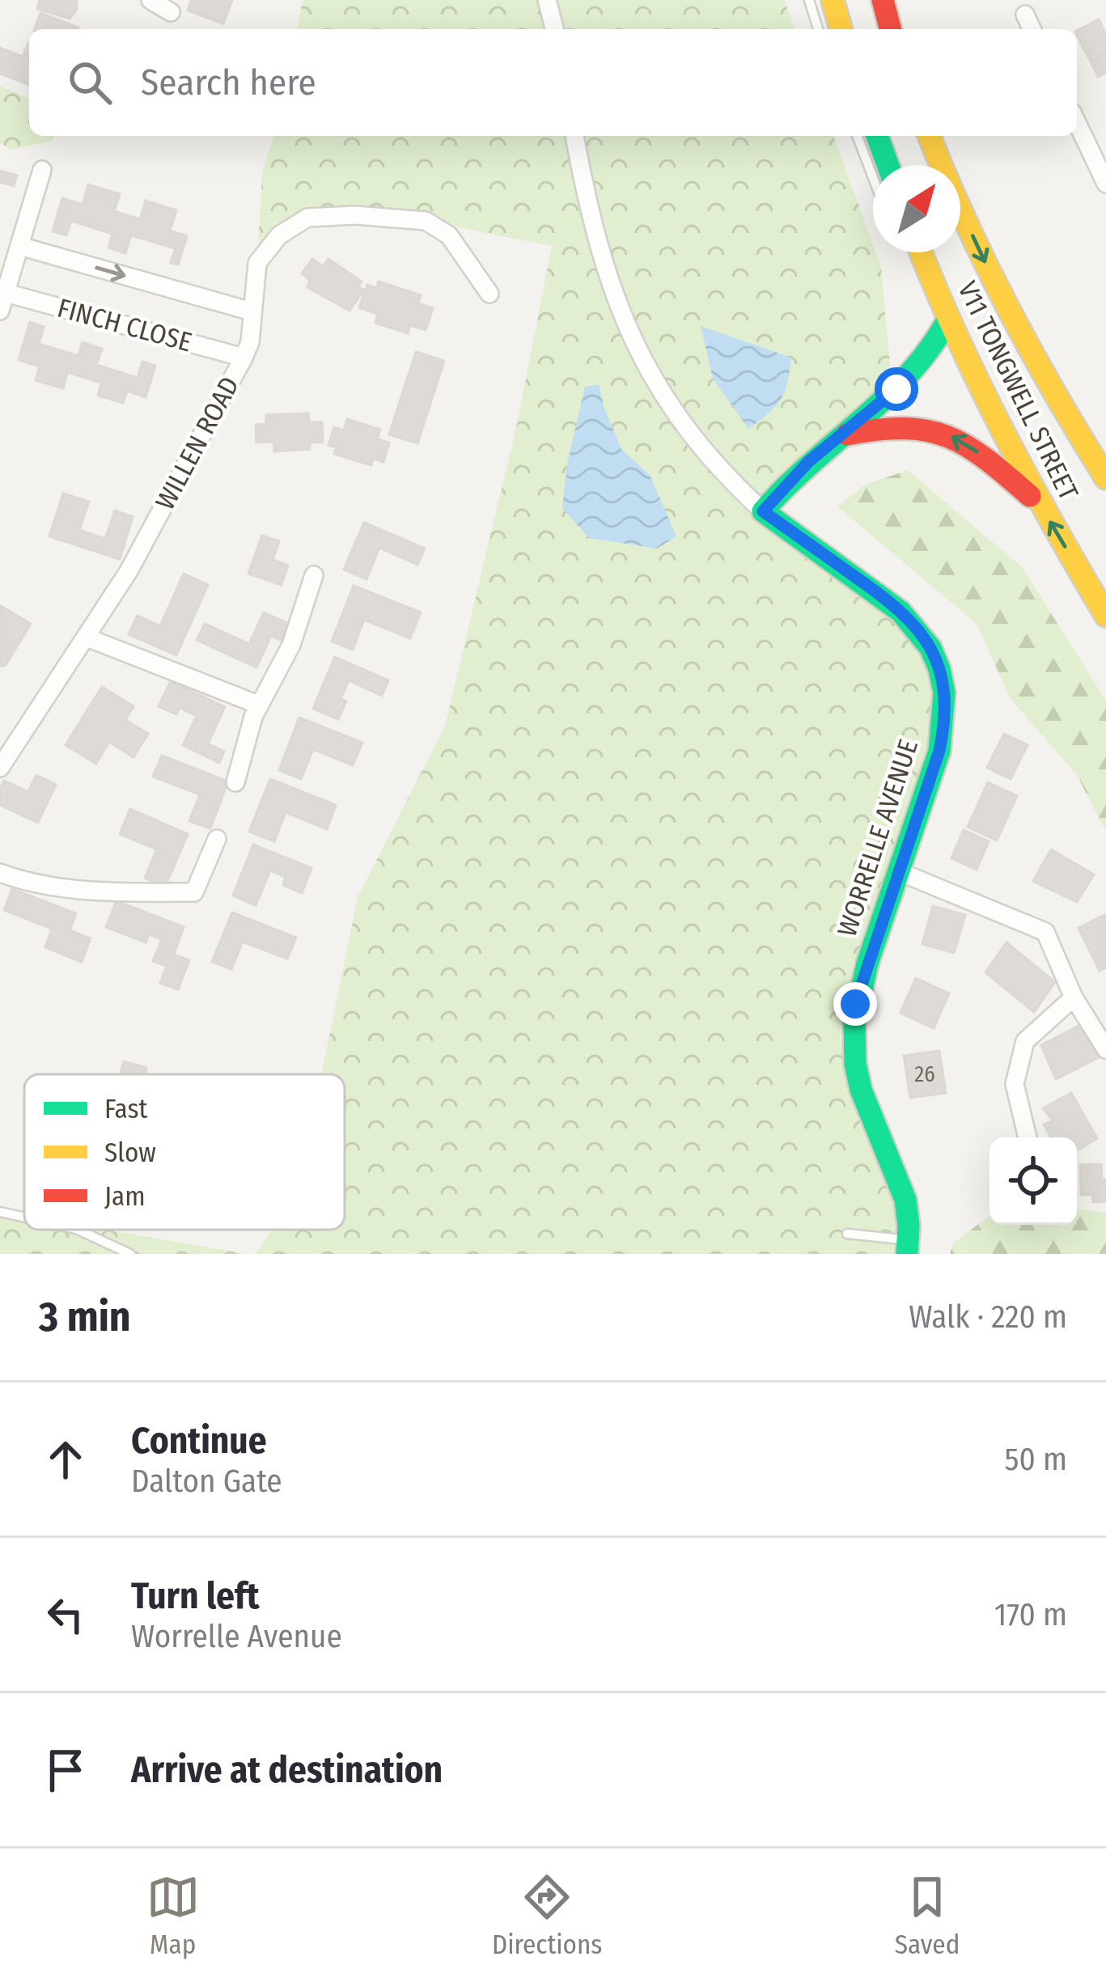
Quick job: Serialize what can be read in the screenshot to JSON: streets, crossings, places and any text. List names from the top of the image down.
{
  "streets": {
    "main road": ["V11 TONGWELL STREET", "WORRELLE AVENUE"],
    "street": ["FINCH CLOSE", "WILLEN ROAD"]
  },
  "crossings": [
    ["FINCH CLOSE", "WILLEN ROAD"]
  ],
  "house_numbers": ["26"],
  "legend": ["Fast", "Slow", "Jam"],
  "north": "top right",
  "page": {
    "search": "Search here",
    "heading": ["3 min", "Walk · 220 m"],
    "list": [
      ["Continue", "Dalton Gate", "50 m"],
      ["Turn left", "Worrelle Avenue", "170 m"],
      "Arrive at destination"
    ],
    "nav": ["Map", "Directions", "Saved"]
  }
}
